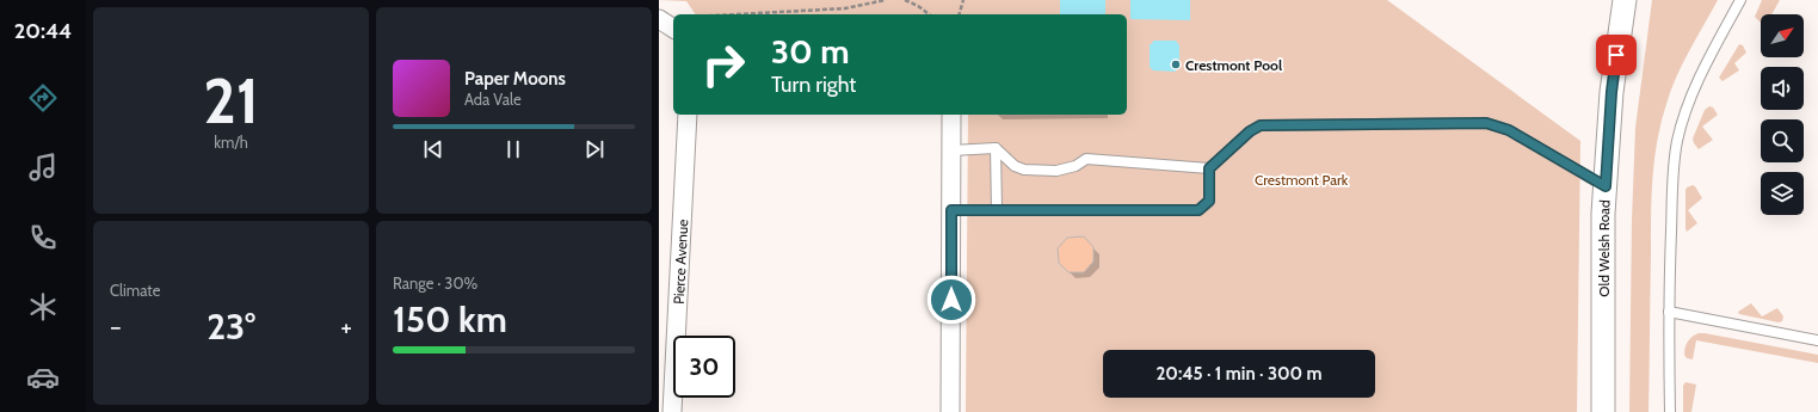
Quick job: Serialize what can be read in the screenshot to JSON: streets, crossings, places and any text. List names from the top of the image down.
{
  "streets": {
    "street": ["Old Welsh Road", "Pierce Avenue"]
  },
  "parks": ["Crestmont Park"],
  "places": ["Crestmont Pool"],
  "north": "top right",
  "page": {
    "tabs": "20:44",
    "tile": [
      ["21", "km/h"],
      "Climate",
      ["Range · 30%", "150 km"]
    ],
    "turn": ["30 m", "Turn right"],
    "song": ["Paper Moons", "Ada Vale"],
    "heat": ["−", "23°", "+"],
    "limit": "30",
    "trip": "20:45 · 1 min · 300 m"
  }
}
